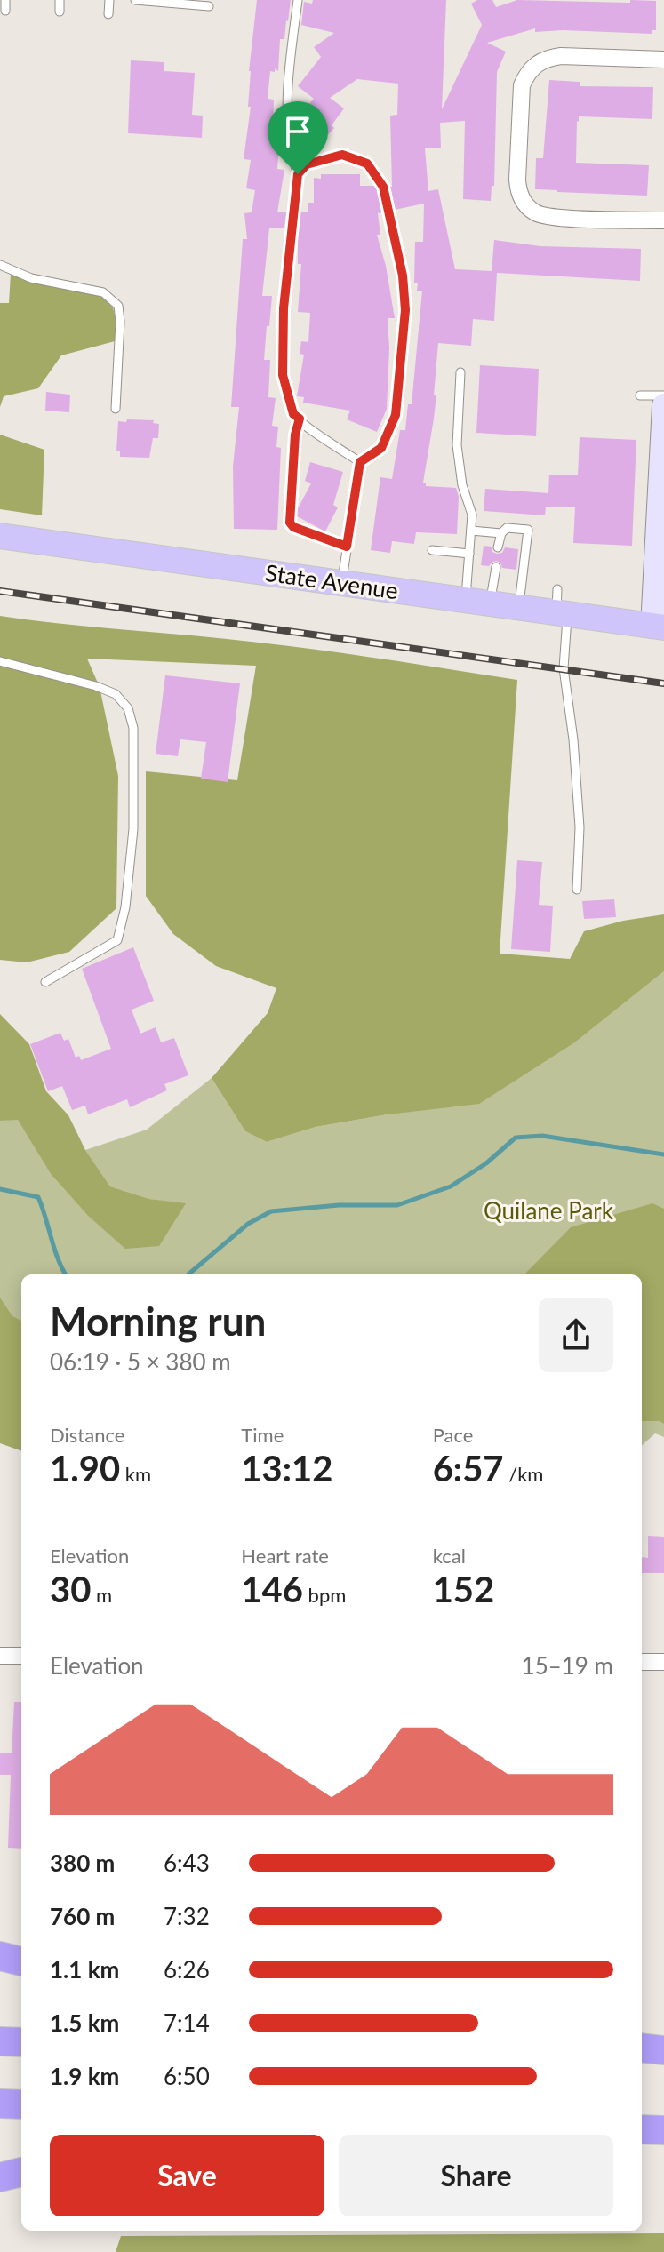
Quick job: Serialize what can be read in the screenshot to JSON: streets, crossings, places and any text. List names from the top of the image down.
{
  "streets": {
    "main road": ["State Avenue"]
  },
  "parks": ["Quilane Park"],
  "page": {
    "heading": ["Morning run", "06:19 · 5 × 380 m"],
    "stats": [
      ["Distance", "1.90 km"],
      ["Time", "13:12"],
      ["Pace", "6:57 /km"],
      ["Elevation", "30 m"],
      ["Heart rate", "146 bpm"],
      ["kcal", "152"]
    ],
    "chart": ["Elevation", "15–19 m"],
    "list": [
      {
        "name": "380 m",
        "note": "6:43"
      },
      {
        "name": "760 m",
        "note": "7:32"
      },
      {
        "name": "1.1 km",
        "note": "6:26"
      },
      {
        "name": "1.5 km",
        "note": "7:14"
      },
      {
        "name": "1.9 km",
        "note": "6:50"
      }
    ],
    "buttons": ["Save", "Share"]
  }
}
